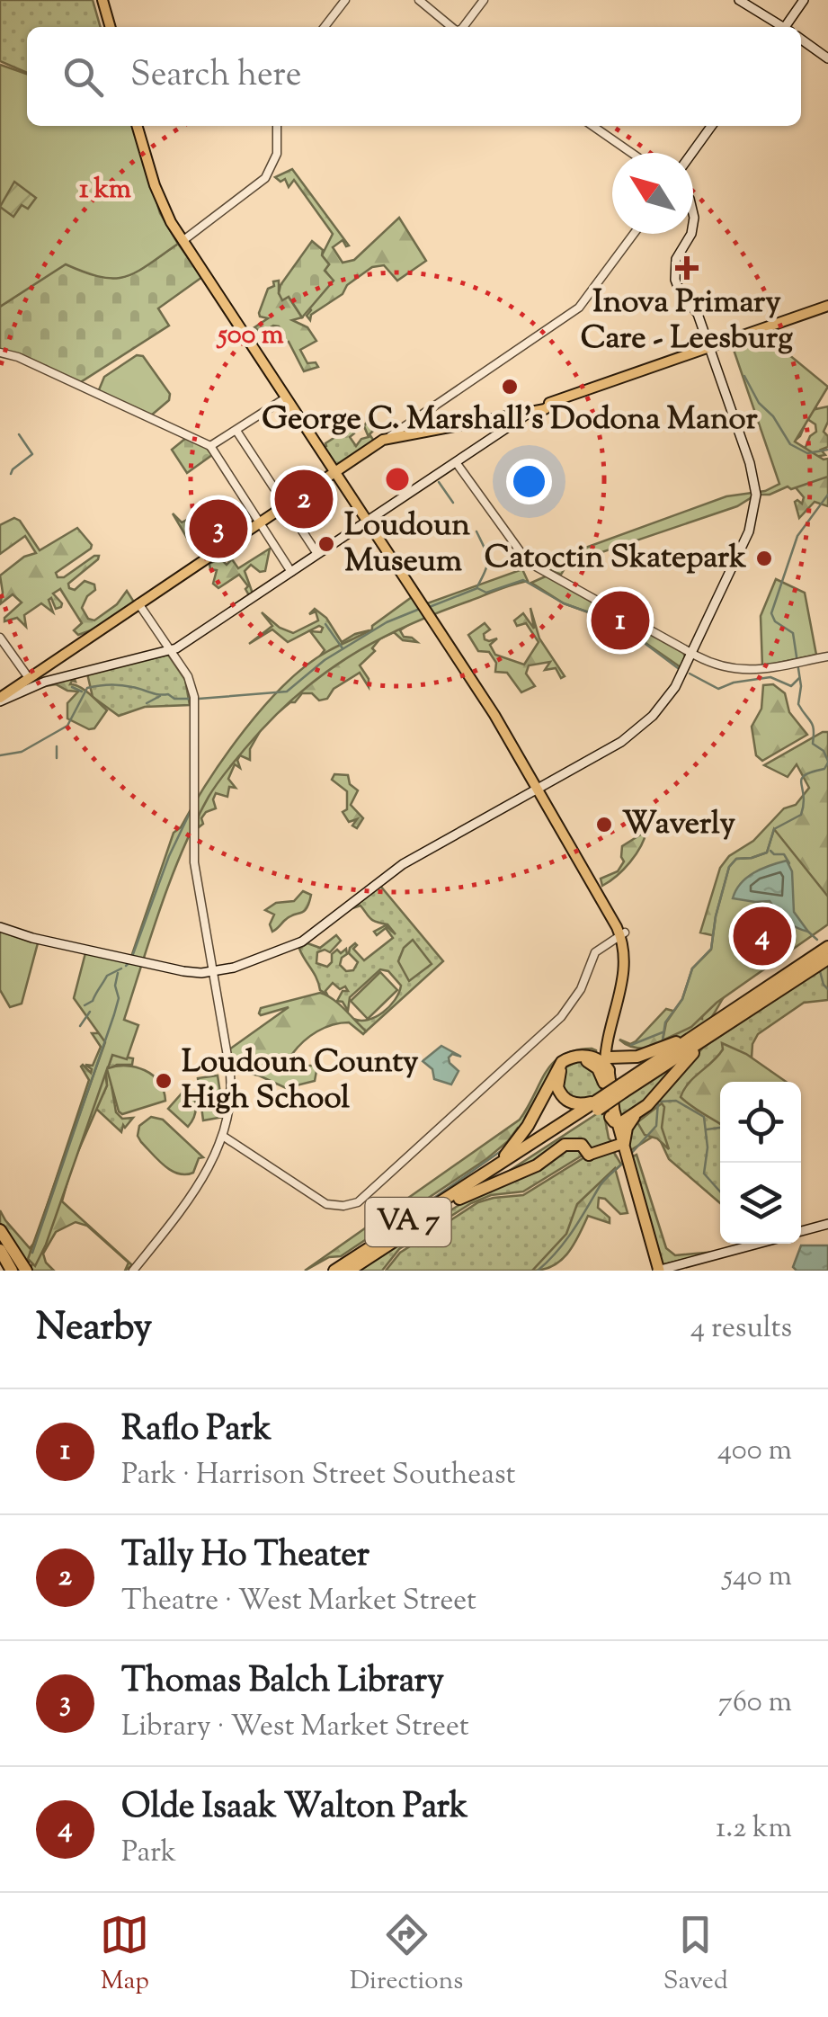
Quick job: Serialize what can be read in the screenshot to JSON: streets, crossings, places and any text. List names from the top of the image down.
{
  "streets": {
    "highway": ["VA 7"]
  },
  "places": {
    "health": ["Inova Primary Care - Leesburg"],
    "other": [
      "George C. Marshall's Dodona Manor",
      "Loudoun Museum",
      "Catoctin Skatepark",
      "Waverly",
      "Loudoun County High School"
    ]
  },
  "north": "top left",
  "page": {
    "search": "Search here",
    "pins": [
      "2",
      "3",
      "1",
      "4"
    ],
    "heading": ["Nearby", "4 results"],
    "list": [
      {
        "mark": "1",
        "name": "Raflo Park",
        "note": "Park · Harrison Street Southeast",
        "value": "400 m"
      },
      {
        "mark": "2",
        "name": "Tally Ho Theater",
        "note": "Theatre · West Market Street",
        "value": "540 m"
      },
      {
        "mark": "3",
        "name": "Thomas Balch Library",
        "note": "Library · West Market Street",
        "value": "760 m"
      },
      {
        "mark": "4",
        "name": "Olde Isaak Walton Park",
        "note": "Park",
        "value": "1.2 km"
      }
    ],
    "nav": ["Map", "Directions", "Saved"]
  },
  "rings": ["1 km", "500 m"]
}
